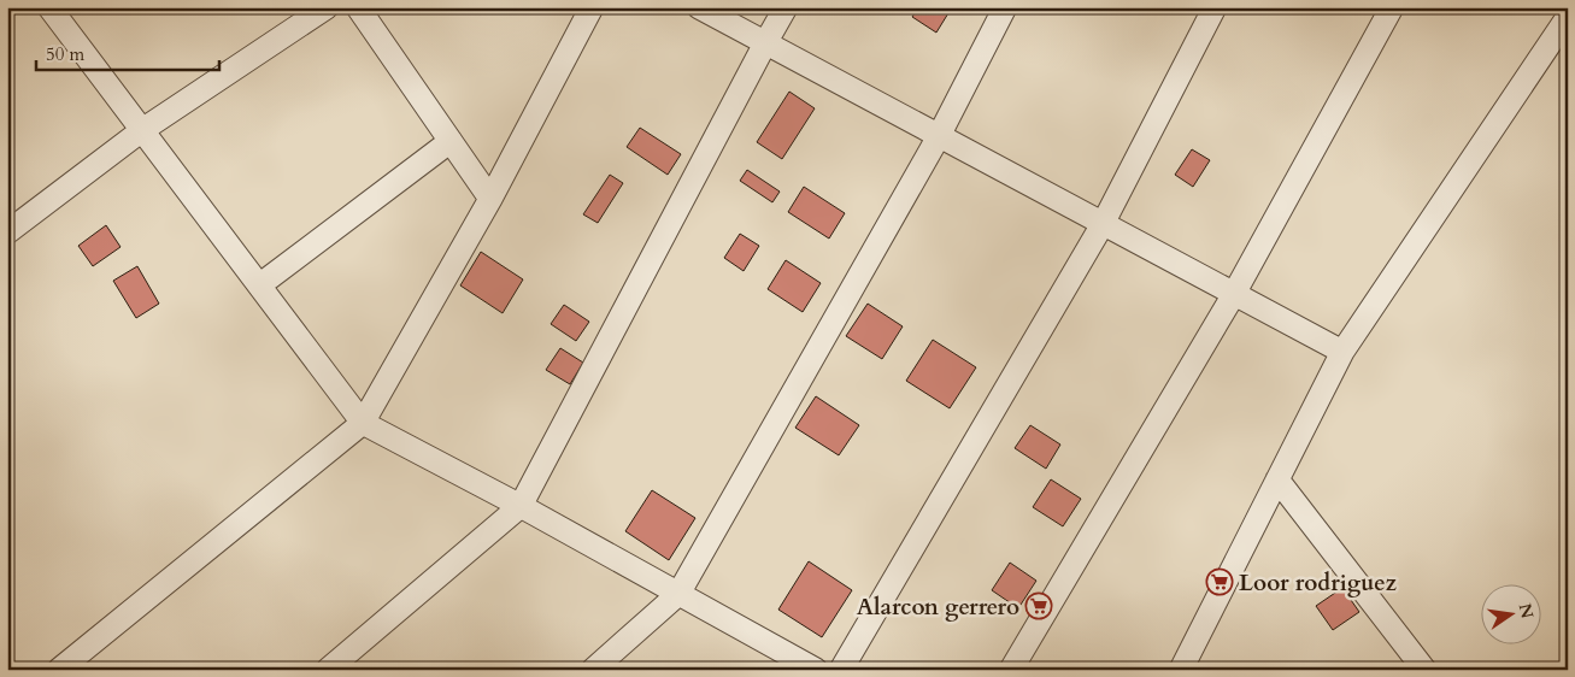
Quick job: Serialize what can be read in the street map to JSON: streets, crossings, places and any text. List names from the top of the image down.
{
  "places": {
    "supermarket": ["Loor rodriguez", "Alarcon gerrero"]
  },
  "scale_bar": "50 m",
  "north": "right"
}
